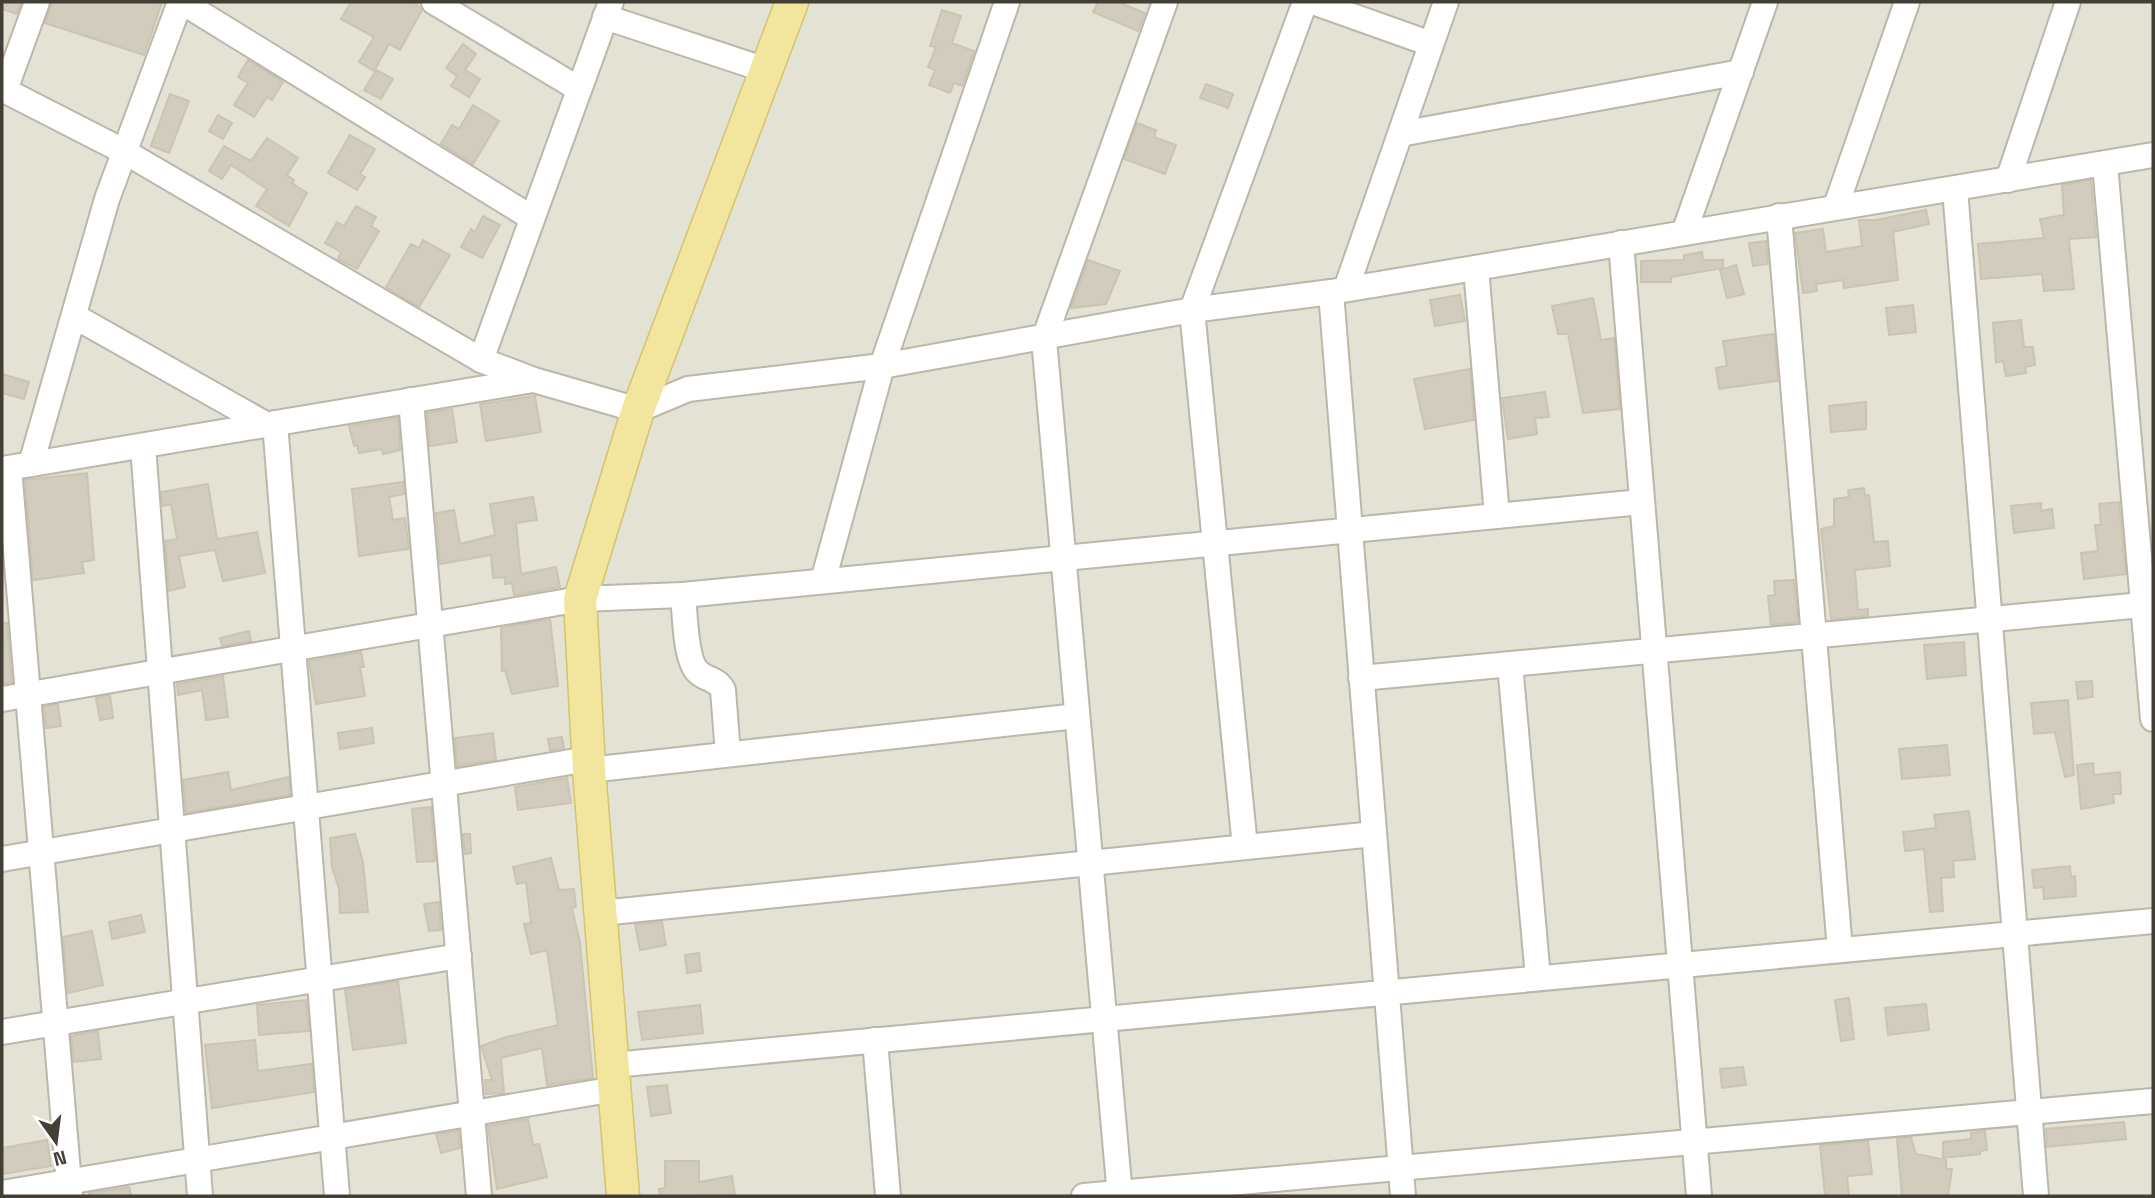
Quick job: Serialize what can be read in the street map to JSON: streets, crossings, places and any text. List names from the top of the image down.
{
  "north": "bottom"
}
